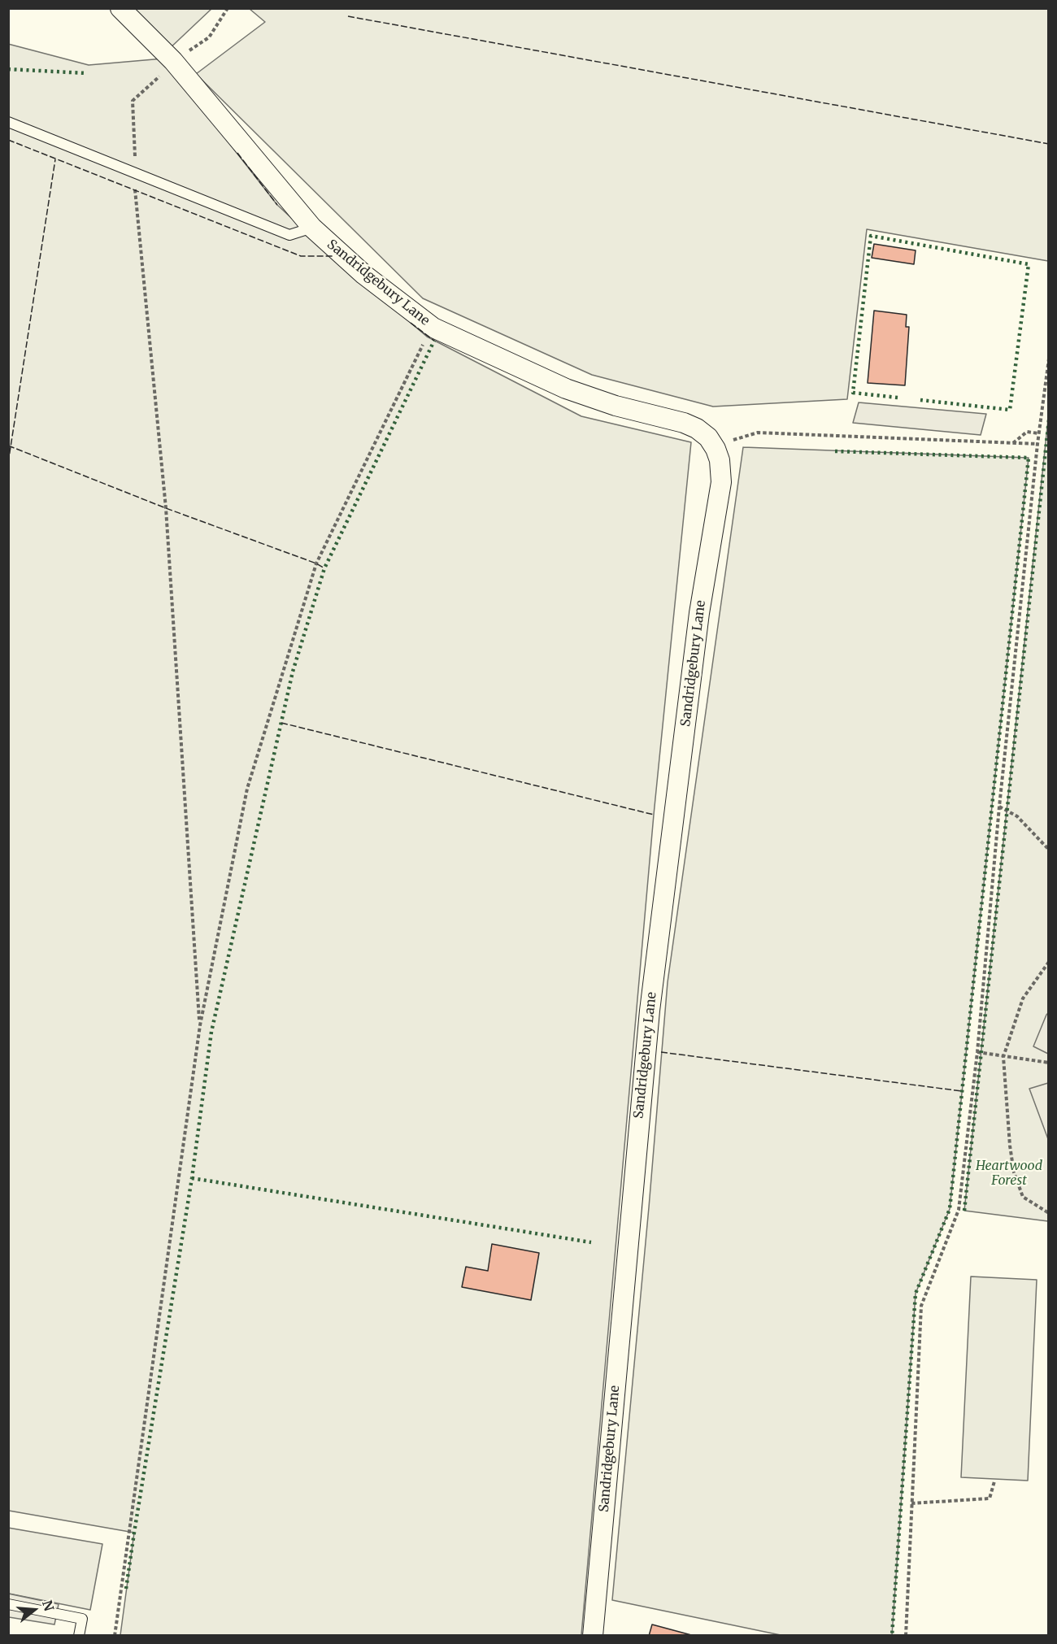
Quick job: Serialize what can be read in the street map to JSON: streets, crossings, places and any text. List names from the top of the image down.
{
  "streets": {
    "street": ["Sandridgebury Lane"]
  },
  "parks": ["Heartwood Forest"],
  "north": "right"
}
